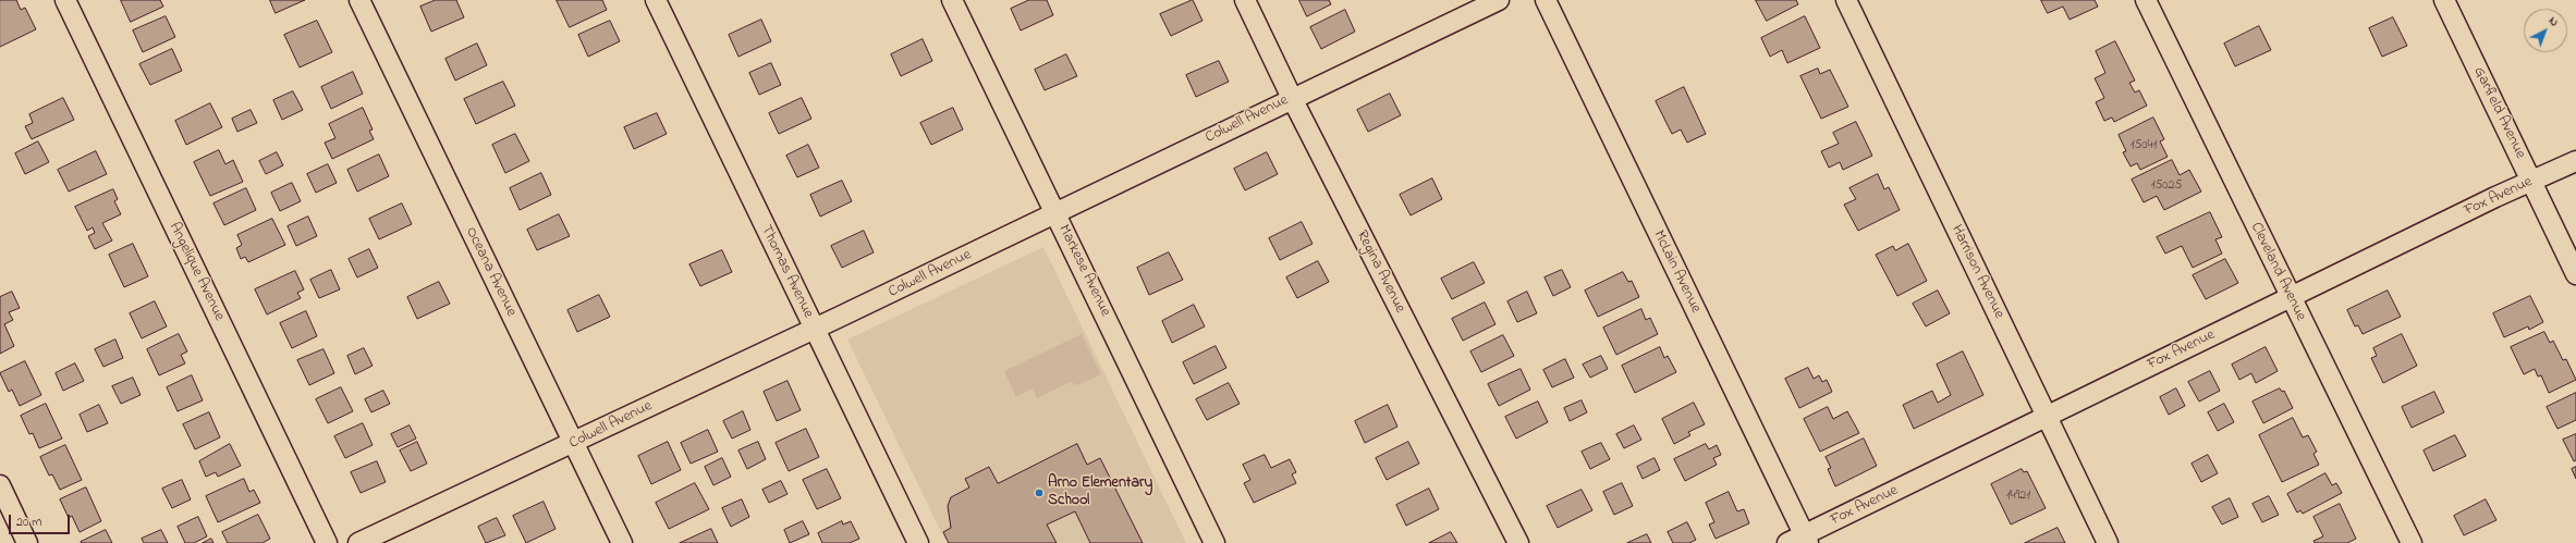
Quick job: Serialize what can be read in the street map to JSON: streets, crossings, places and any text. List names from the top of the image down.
{
  "streets": {
    "street": [
      "Garfield Avenue",
      "Colwell Avenue",
      "Fox Avenue",
      "Markese Avenue",
      "Angelique Avenue",
      "Oceana Avenue",
      "Thomas Avenue",
      "Regina Avenue",
      "McLain Avenue",
      "Harrison Avenue",
      "Cleveland Avenue"
    ]
  },
  "crossings": [
    ["Garfield Avenue", "Fox Avenue"],
    ["Colwell Avenue", "Markese Avenue"],
    ["Colwell Avenue", "Oceana Avenue"],
    ["Colwell Avenue", "Thomas Avenue"],
    ["Colwell Avenue", "Regina Avenue"],
    ["Fox Avenue", "McLain Avenue"],
    ["Fox Avenue", "Harrison Avenue"],
    ["Fox Avenue", "Cleveland Avenue"]
  ],
  "places": ["Arno Elementary School"],
  "house_numbers": ["15041", "15025", "14921"],
  "scale_bar": "20 m",
  "north": "top right"
}
